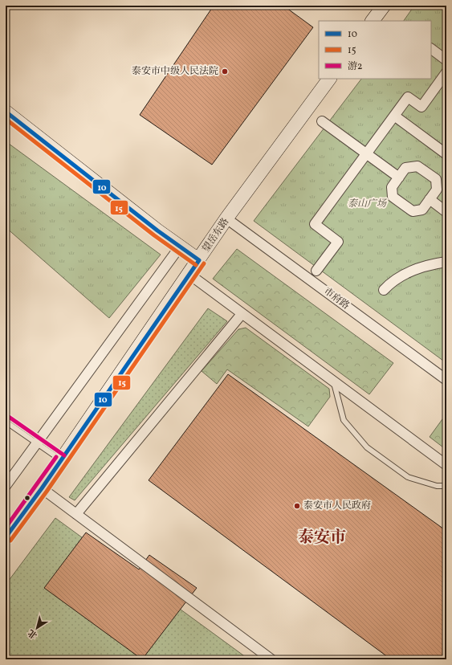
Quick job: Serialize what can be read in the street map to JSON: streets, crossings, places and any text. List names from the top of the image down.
{
  "streets": {
    "street": ["望岳东路", "市府路"]
  },
  "crossings": [
    ["望岳东路", "市府路"]
  ],
  "districts": ["泰安市"],
  "parks": ["泰山广场"],
  "places": ["泰安市中级人民法院", "泰安市人民政府"],
  "lines": ["transit line 10", "transit line 15", "transit line 游2"],
  "legend": ["10", "15", "游2"],
  "north": "bottom left"
}
